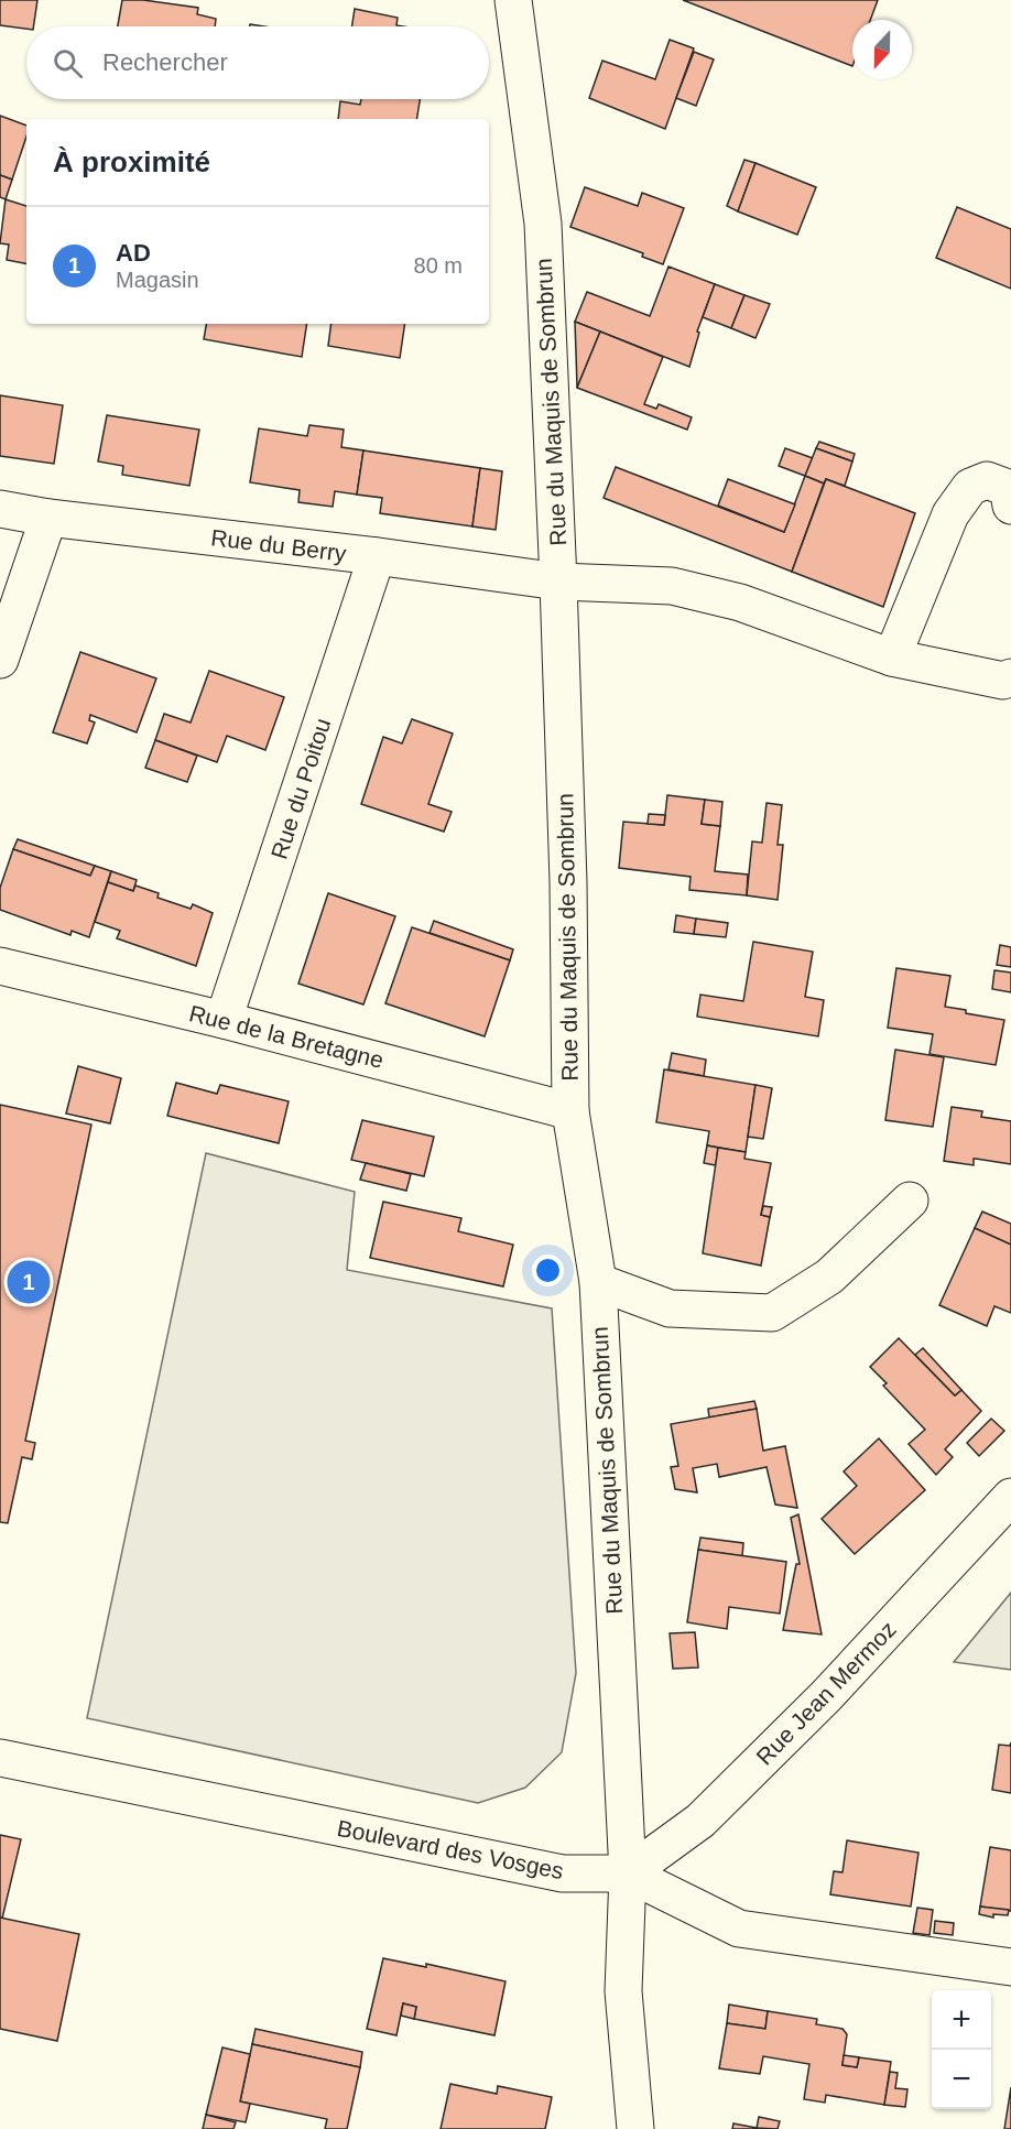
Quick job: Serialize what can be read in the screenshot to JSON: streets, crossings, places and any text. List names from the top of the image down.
{
  "streets": {
    "street": [
      "Rue du Maquis de Sombrun",
      "Rue du Berry",
      "Rue du Poitou",
      "Rue de la Bretagne",
      "Rue Jean Mermoz",
      "Boulevard des Vosges"
    ]
  },
  "crossings": [
    ["Rue du Maquis de Sombrun", "Rue du Berry"],
    ["Rue du Maquis de Sombrun", "Rue de la Bretagne"],
    ["Rue du Maquis de Sombrun", "Rue Jean Mermoz"],
    ["Rue du Maquis de Sombrun", "Boulevard des Vosges"],
    ["Rue du Berry", "Rue du Poitou"],
    ["Rue du Poitou", "Rue de la Bretagne"],
    ["Rue Jean Mermoz", "Boulevard des Vosges"]
  ],
  "north": "bottom",
  "page": {
    "search": "Rechercher",
    "heading": "À proximité",
    "list": [
      {
        "mark": "1",
        "name": "AD",
        "note": "Magasin",
        "value": "80 m"
      }
    ],
    "pins": "1",
    "map_buttons": ["+", "−"]
  }
}
